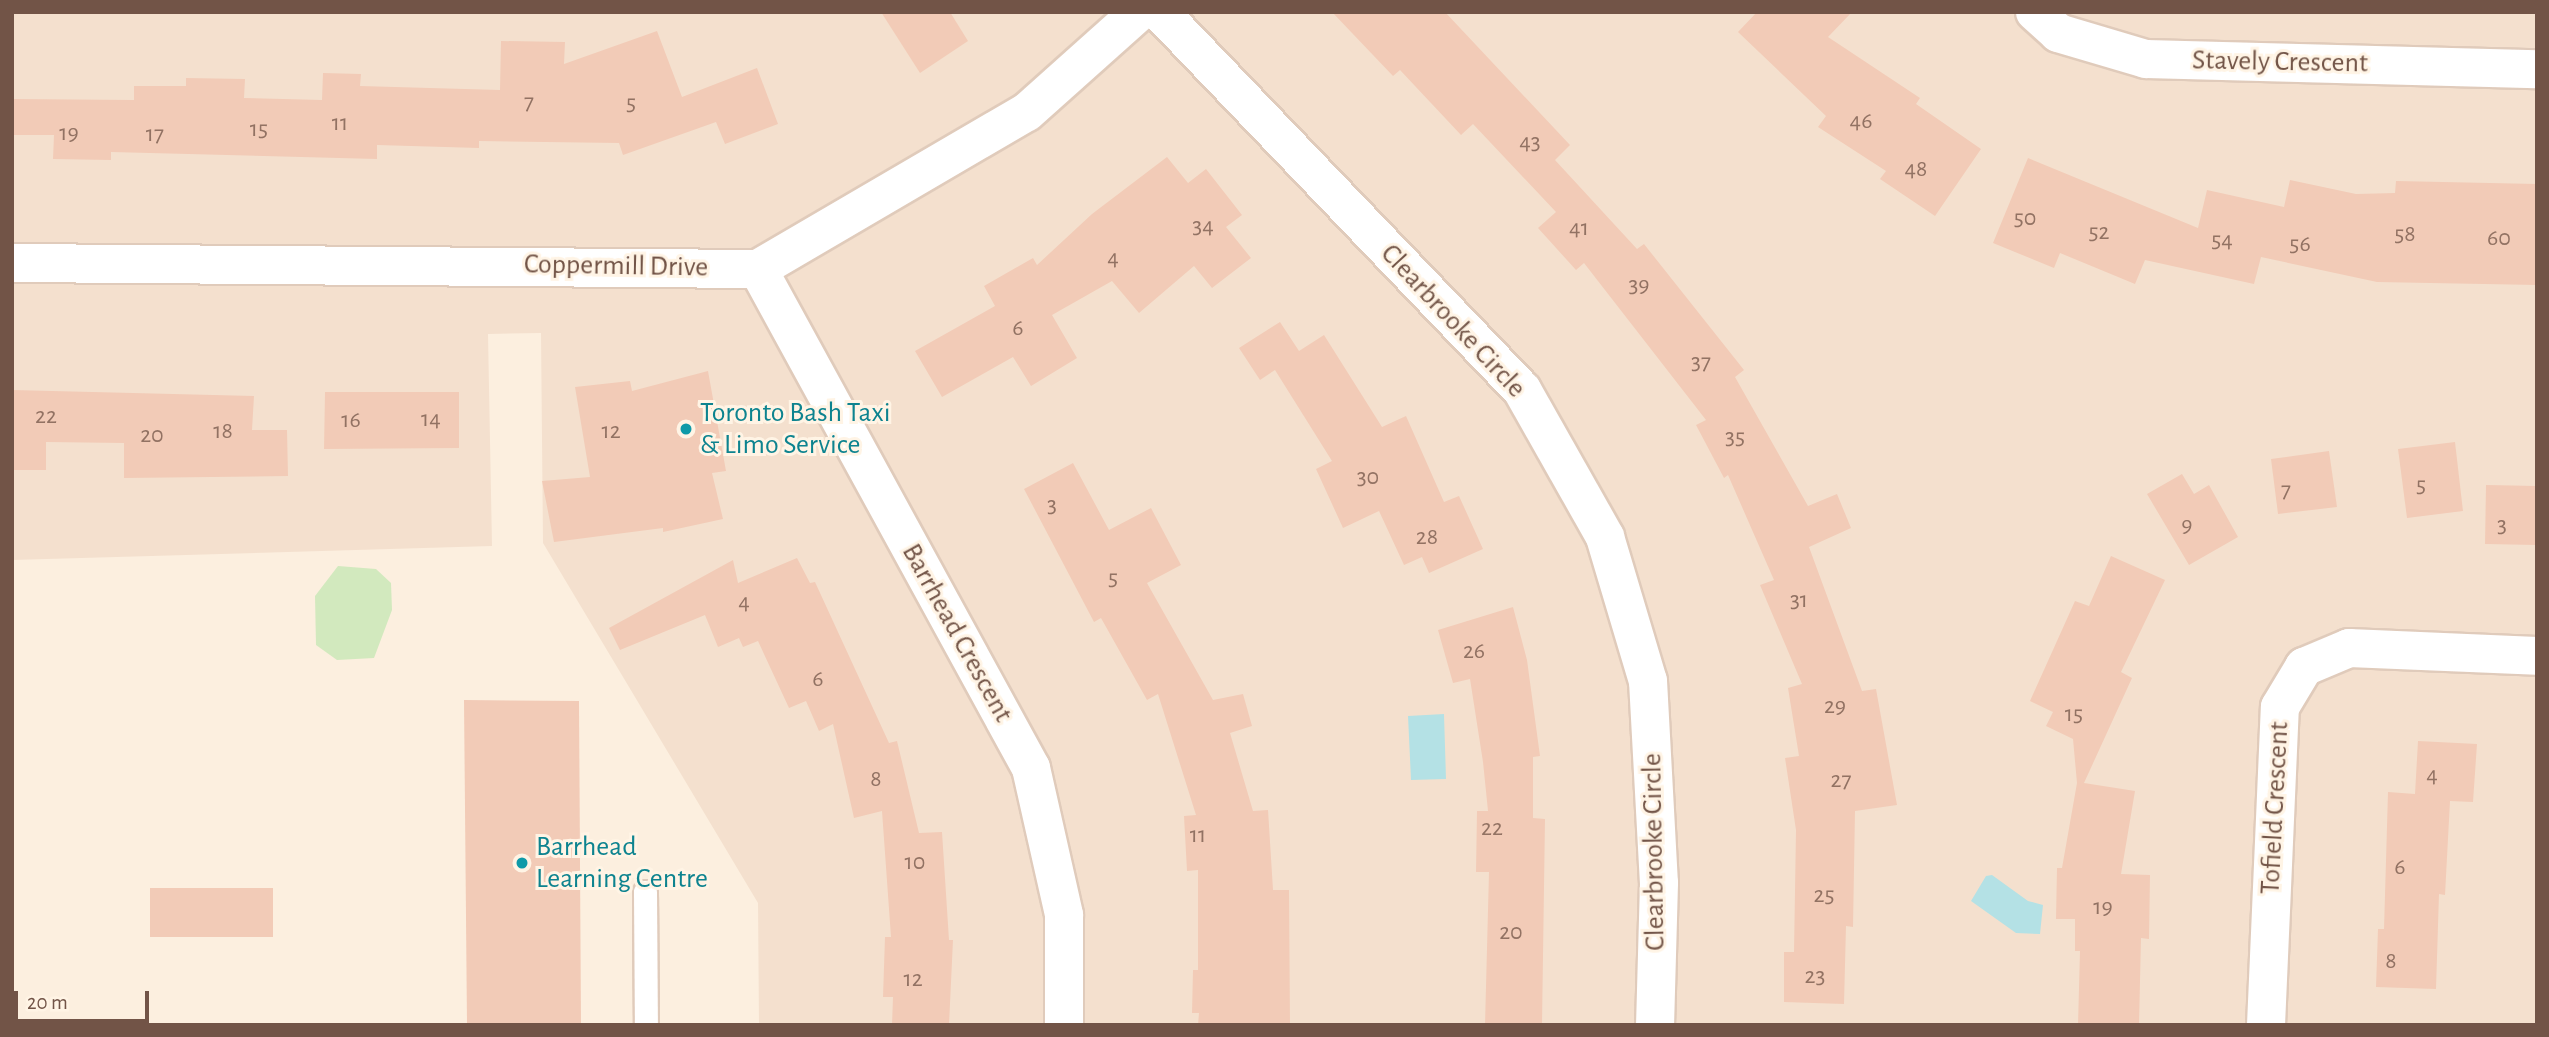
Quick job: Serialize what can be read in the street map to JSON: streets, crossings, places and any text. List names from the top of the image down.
{
  "streets": {
    "street": [
      "Stavely Crescent",
      "Coppermill Drive",
      "Clearbrooke Circle",
      "Barrhead Crescent",
      "Tofield Crescent"
    ]
  },
  "crossings": [
    ["Coppermill Drive", "Barrhead Crescent"]
  ],
  "places": ["Toronto Bash Taxi & Limo Service", "Barrhead Learning Centre"],
  "house_numbers": [
    "7",
    "5",
    "46",
    "11",
    "15",
    "19",
    "17",
    "43",
    "48",
    "50",
    "34",
    "41",
    "52",
    "58",
    "60",
    "54",
    "56",
    "4",
    "39",
    "6",
    "37",
    "22",
    "14",
    "16",
    "18",
    "12",
    "20",
    "35",
    "30",
    "5",
    "7",
    "3",
    "9",
    "3",
    "28",
    "5",
    "31",
    "4",
    "26",
    "6",
    "29",
    "15",
    "4",
    "8",
    "27",
    "22",
    "11",
    "10",
    "6",
    "25",
    "19",
    "20",
    "8",
    "23",
    "12"
  ],
  "scale_bar": "20 m"
}
